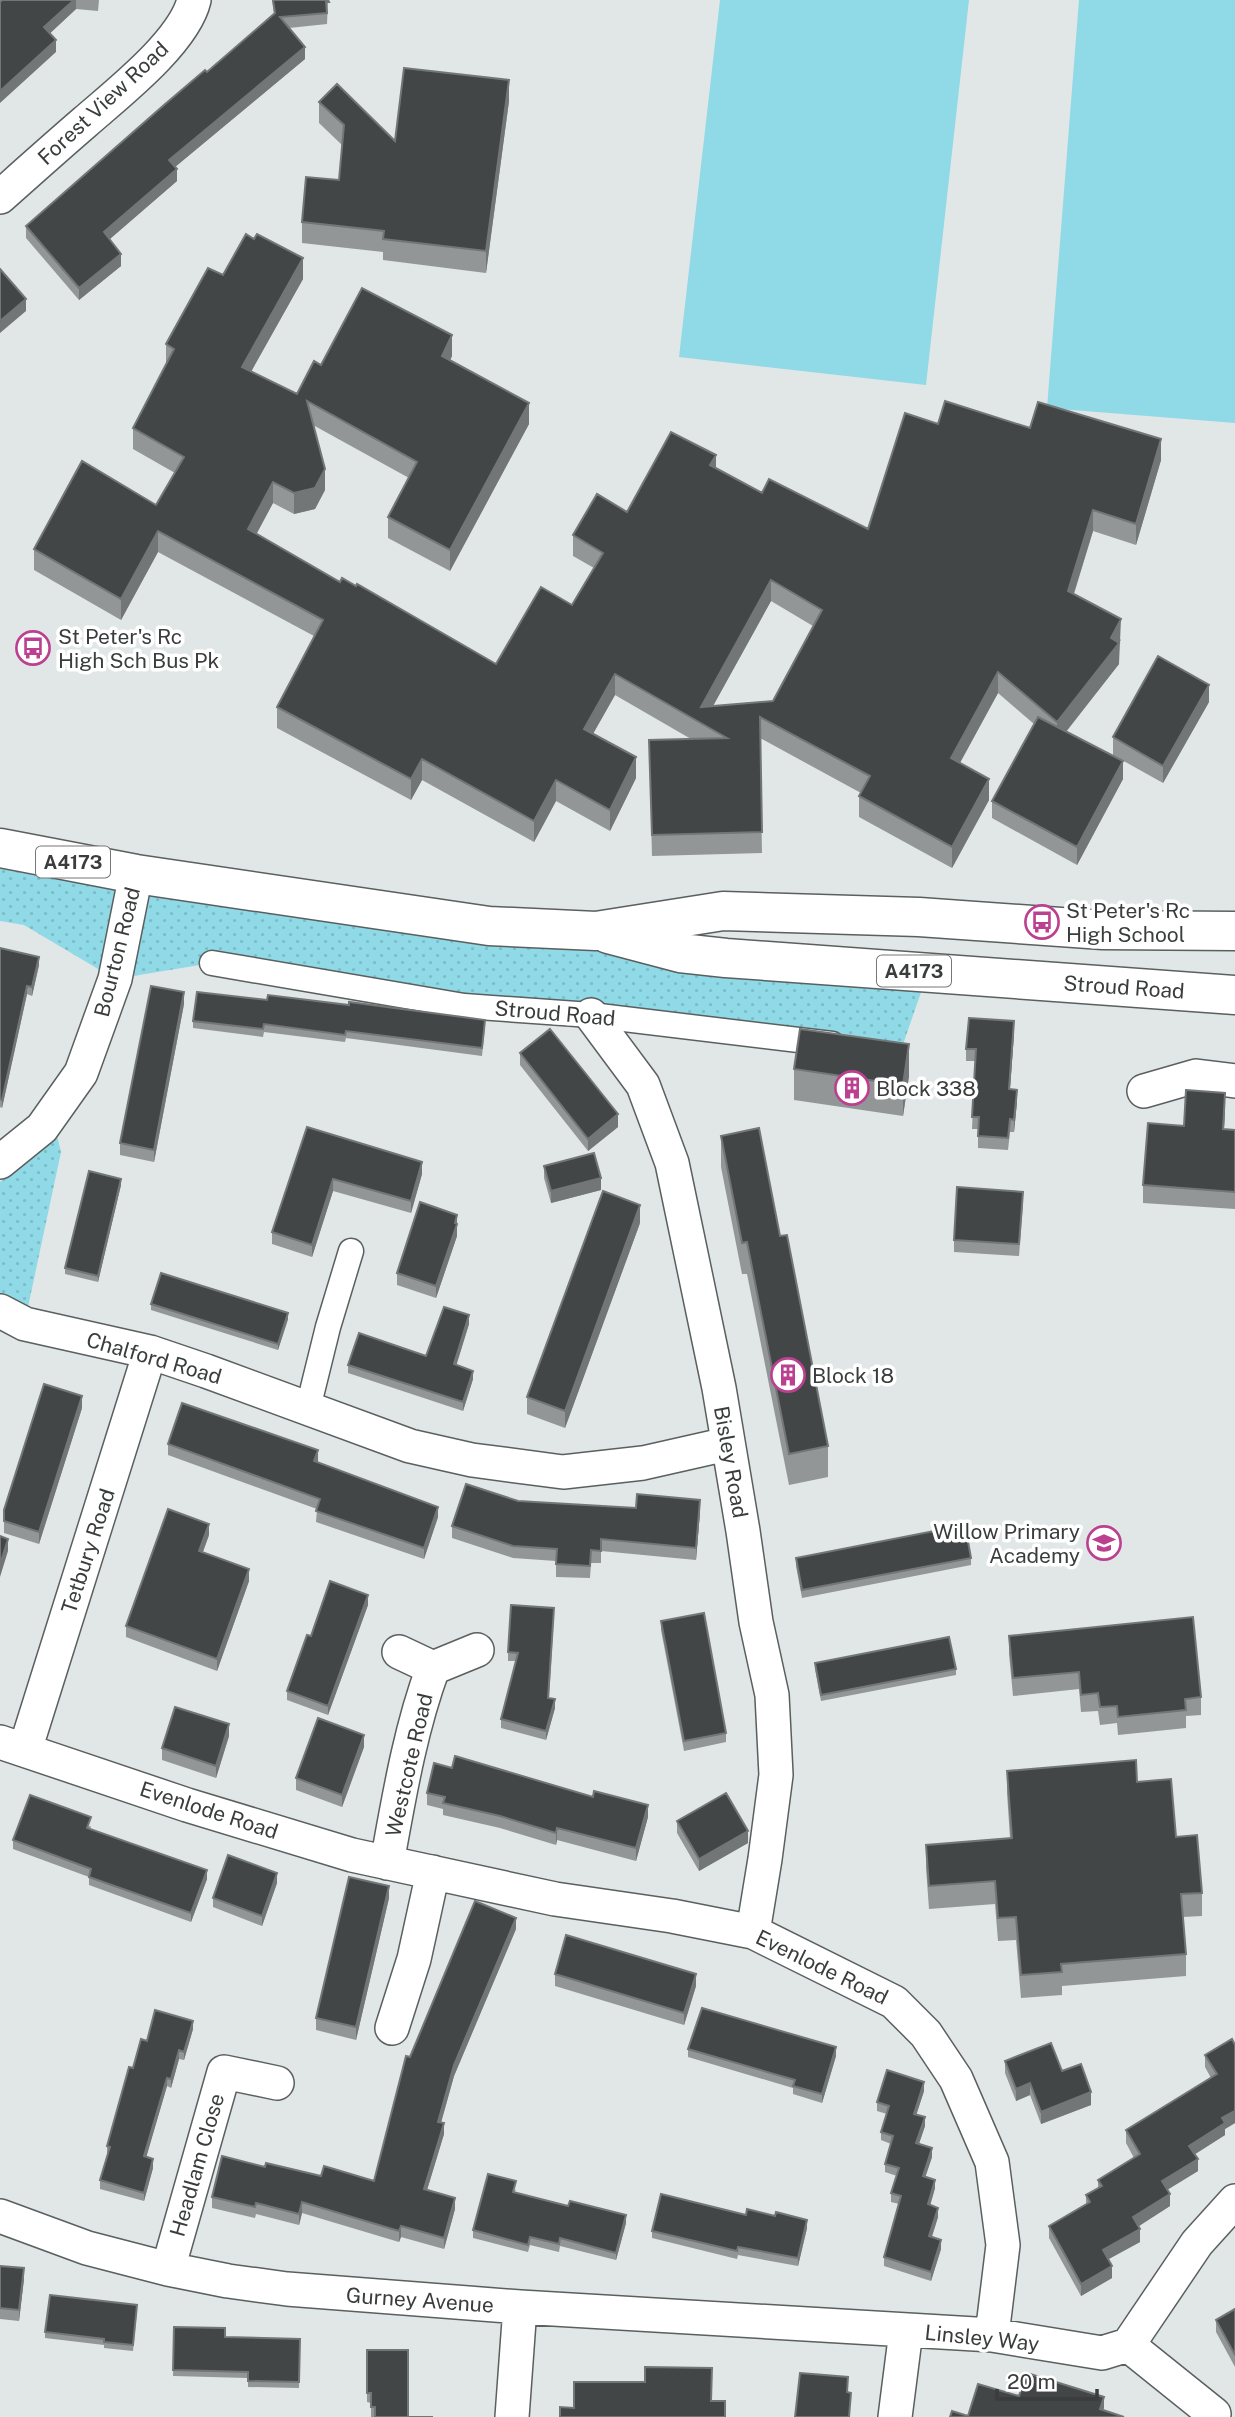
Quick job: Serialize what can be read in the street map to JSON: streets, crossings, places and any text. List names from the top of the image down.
{
  "streets": {
    "main road": ["A4173", "Stroud Road"],
    "street": [
      "Forest View Road",
      "Bourton Road",
      "Chalford Road",
      "Bisley Road",
      "Tetbury Road",
      "Westcote Road",
      "Evenlode Road",
      "Headlam Close",
      "Gurney Avenue",
      "Linsley Way"
    ]
  },
  "crossings": [
    ["Bourton Road", "Stroud Road"],
    ["Stroud Road", "Bisley Road"],
    ["Chalford Road", "Bisley Road"],
    ["Chalford Road", "Tetbury Road"],
    ["Bisley Road", "Evenlode Road"],
    ["Tetbury Road", "Evenlode Road"],
    ["Westcote Road", "Evenlode Road"],
    ["Evenlode Road", "Linsley Way"],
    ["Headlam Close", "Gurney Avenue"],
    ["Gurney Avenue", "Linsley Way"]
  ],
  "places": {
    "bus stop": ["St Peter's Rc High Sch Bus Pk", "St Peter's Rc High School"],
    "building": ["Block 338", "Block 18"],
    "school or university": ["Willow Primary Academy"]
  },
  "scale_bar": "20 m"
}
